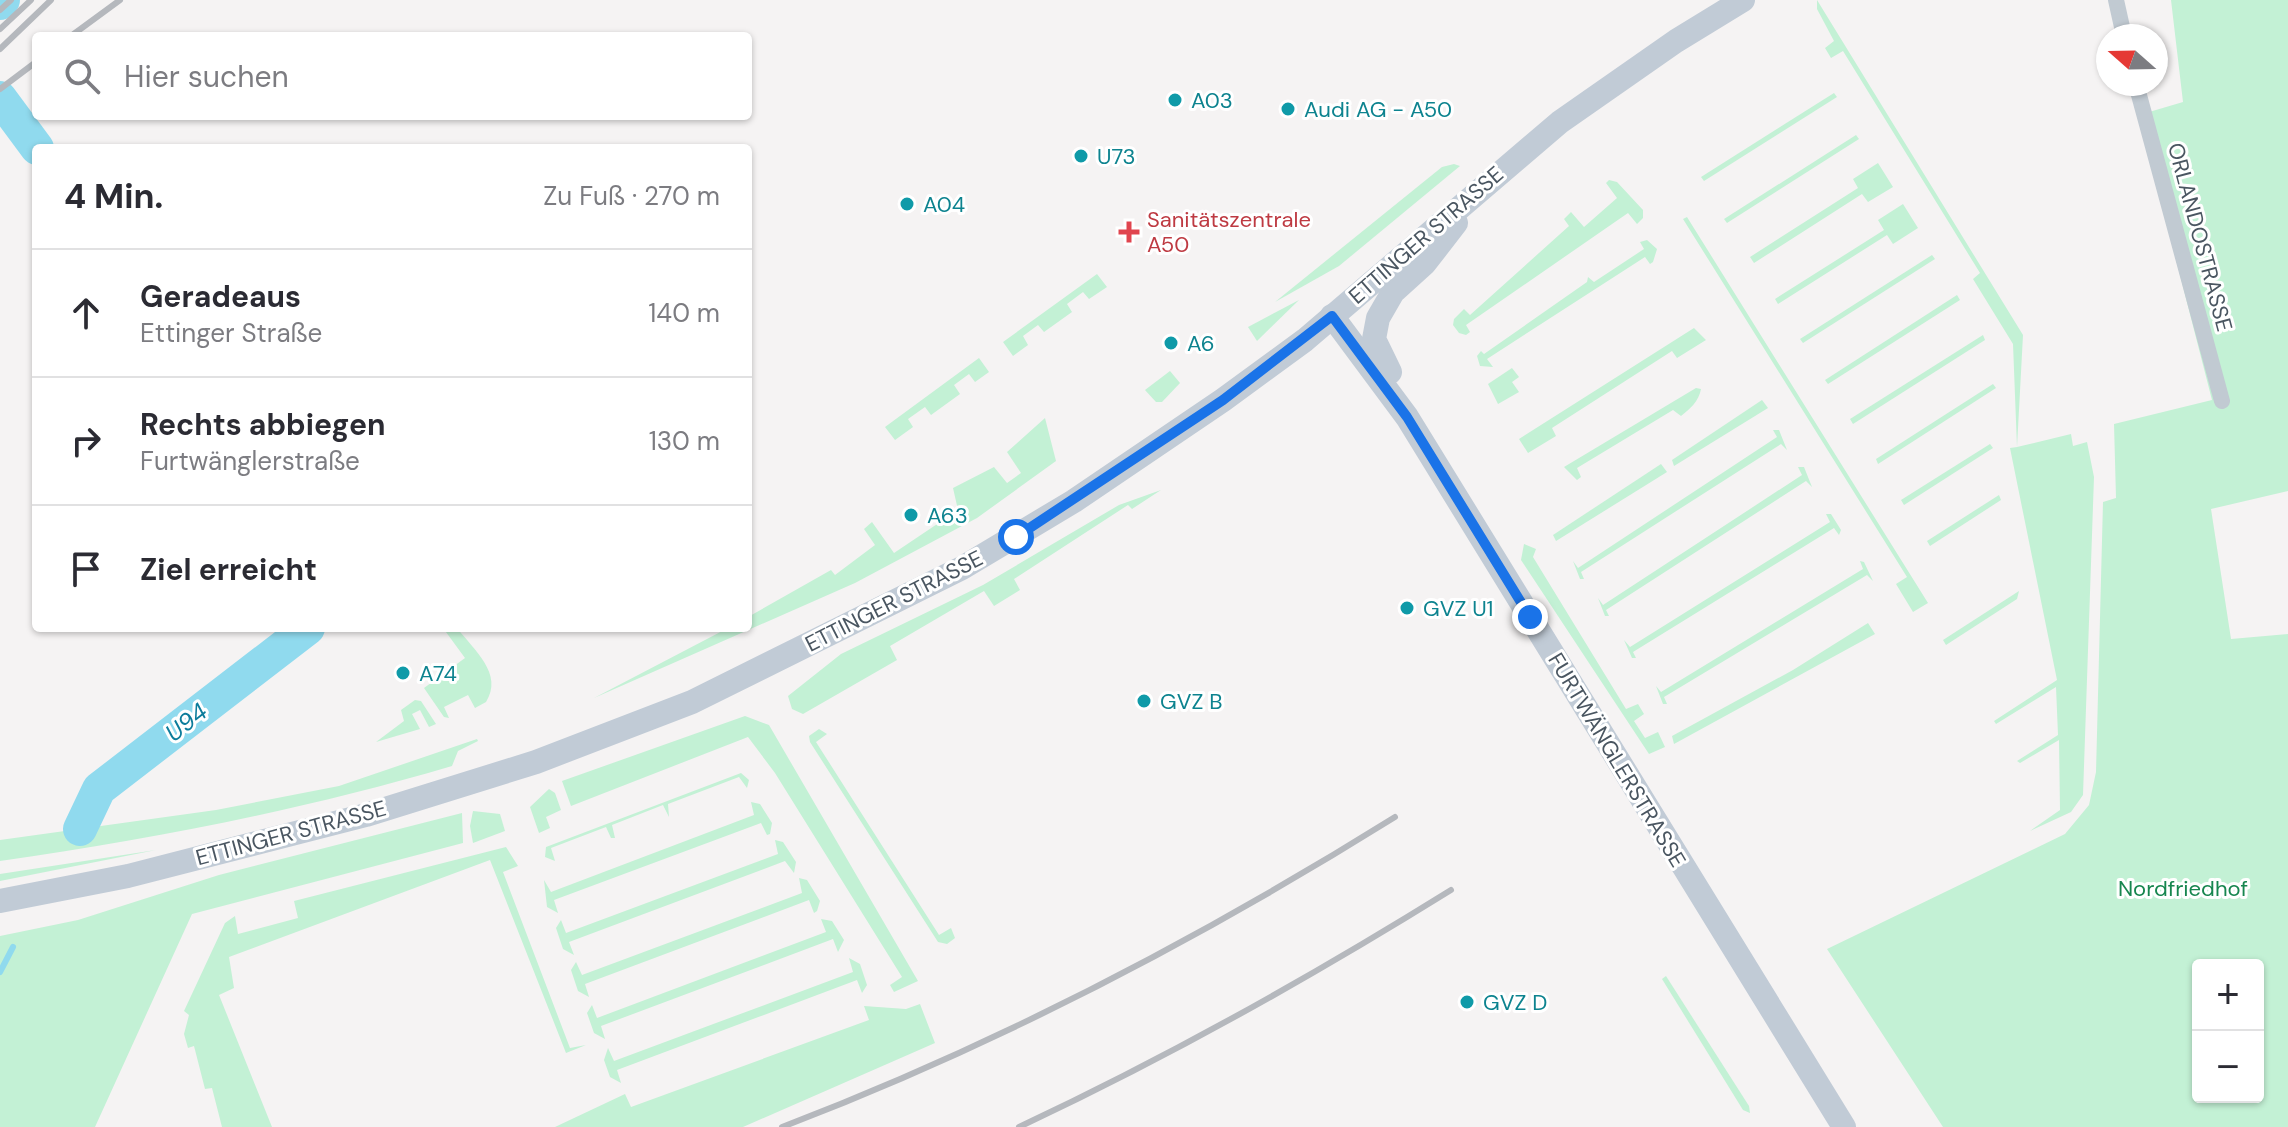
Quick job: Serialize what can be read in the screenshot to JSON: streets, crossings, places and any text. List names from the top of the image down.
{
  "streets": {
    "main road": ["ETTINGER STRASSE", "FURTWÄNGLERSTRASSE"],
    "street": ["ORLANDOSTRASSE"]
  },
  "crossings": [
    ["ETTINGER STRASSE", "FURTWÄNGLERSTRASSE"]
  ],
  "water": ["U94"],
  "parks": ["Nordfriedhof"],
  "places": {
    "other": [
      "A03",
      "Audi AG - A50",
      "U73",
      "A04",
      "A6",
      "A63",
      "GVZ U1",
      "A74",
      "GVZ B",
      "GVZ D"
    ],
    "health": ["Sanitätszentrale A50"]
  },
  "north": "left",
  "page": {
    "search": "Hier suchen",
    "heading": ["4 Min.", "Zu Fuß · 270 m"],
    "list": [
      ["Geradeaus", "Ettinger Straße", "140 m"],
      ["Rechts abbiegen", "Furtwänglerstraße", "130 m"],
      "Ziel erreicht"
    ],
    "map_buttons": ["+", "−"]
  }
}
